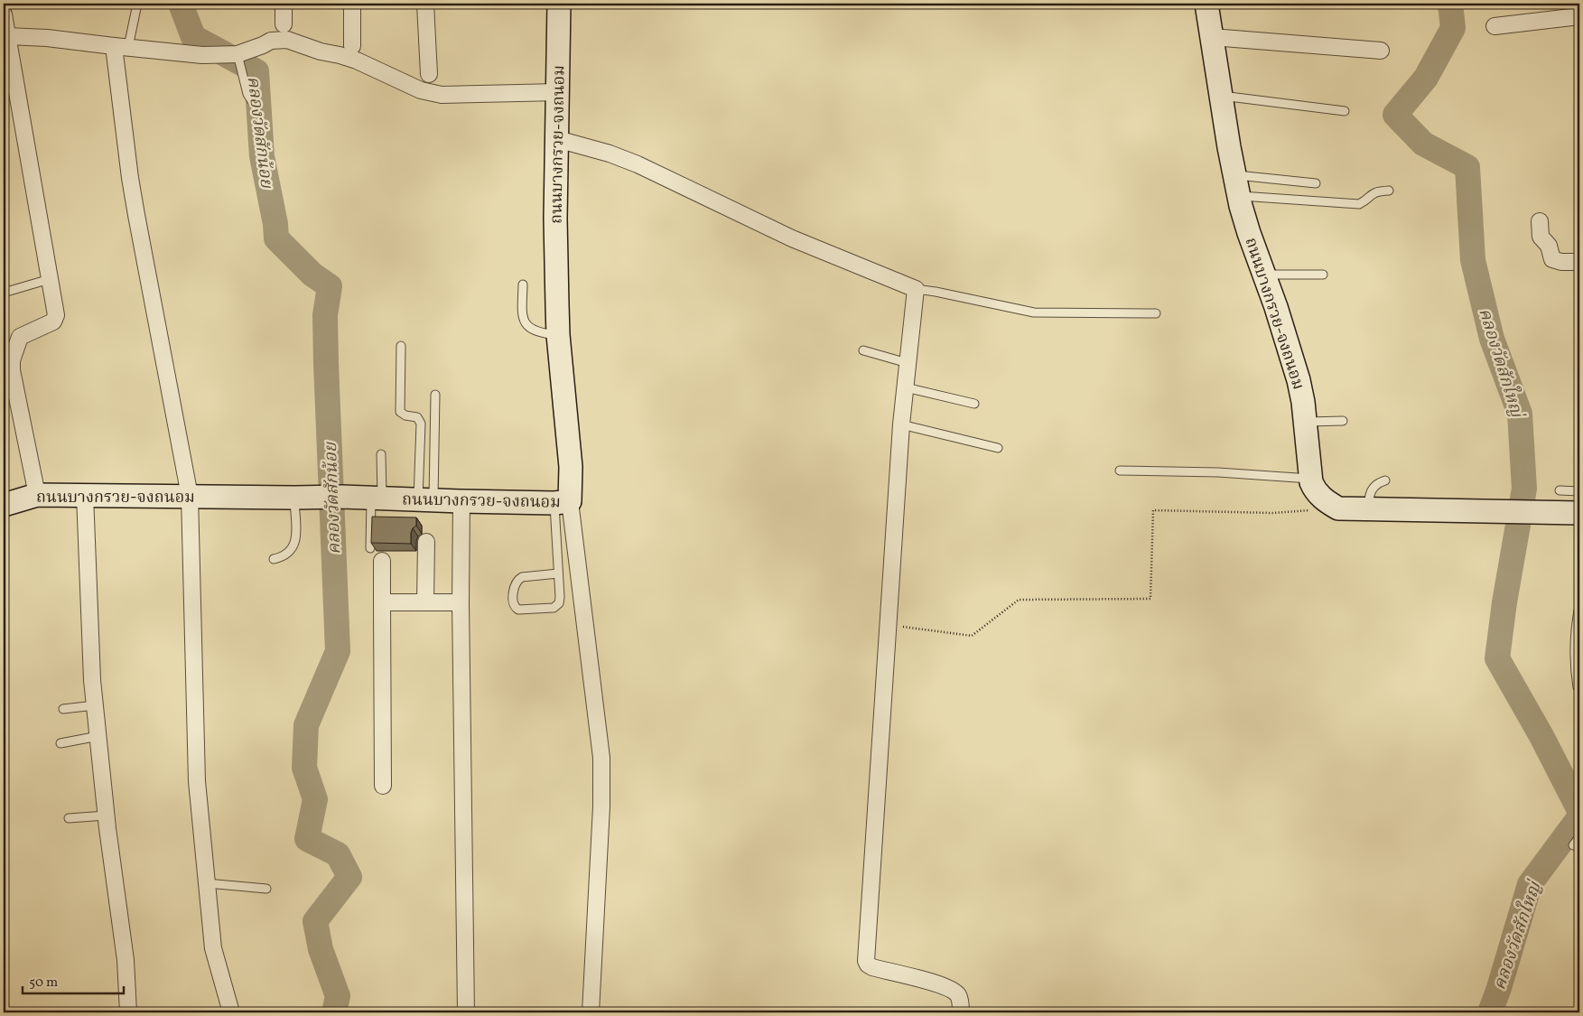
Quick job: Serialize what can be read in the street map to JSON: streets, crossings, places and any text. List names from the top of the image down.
{
  "streets": {
    "street": ["ถนนบางกรวย-จงถนอม"]
  },
  "water": ["คลองวัดสักน้อย", "คลองวัดสักใหญ่"],
  "scale_bar": "50 m"
}
